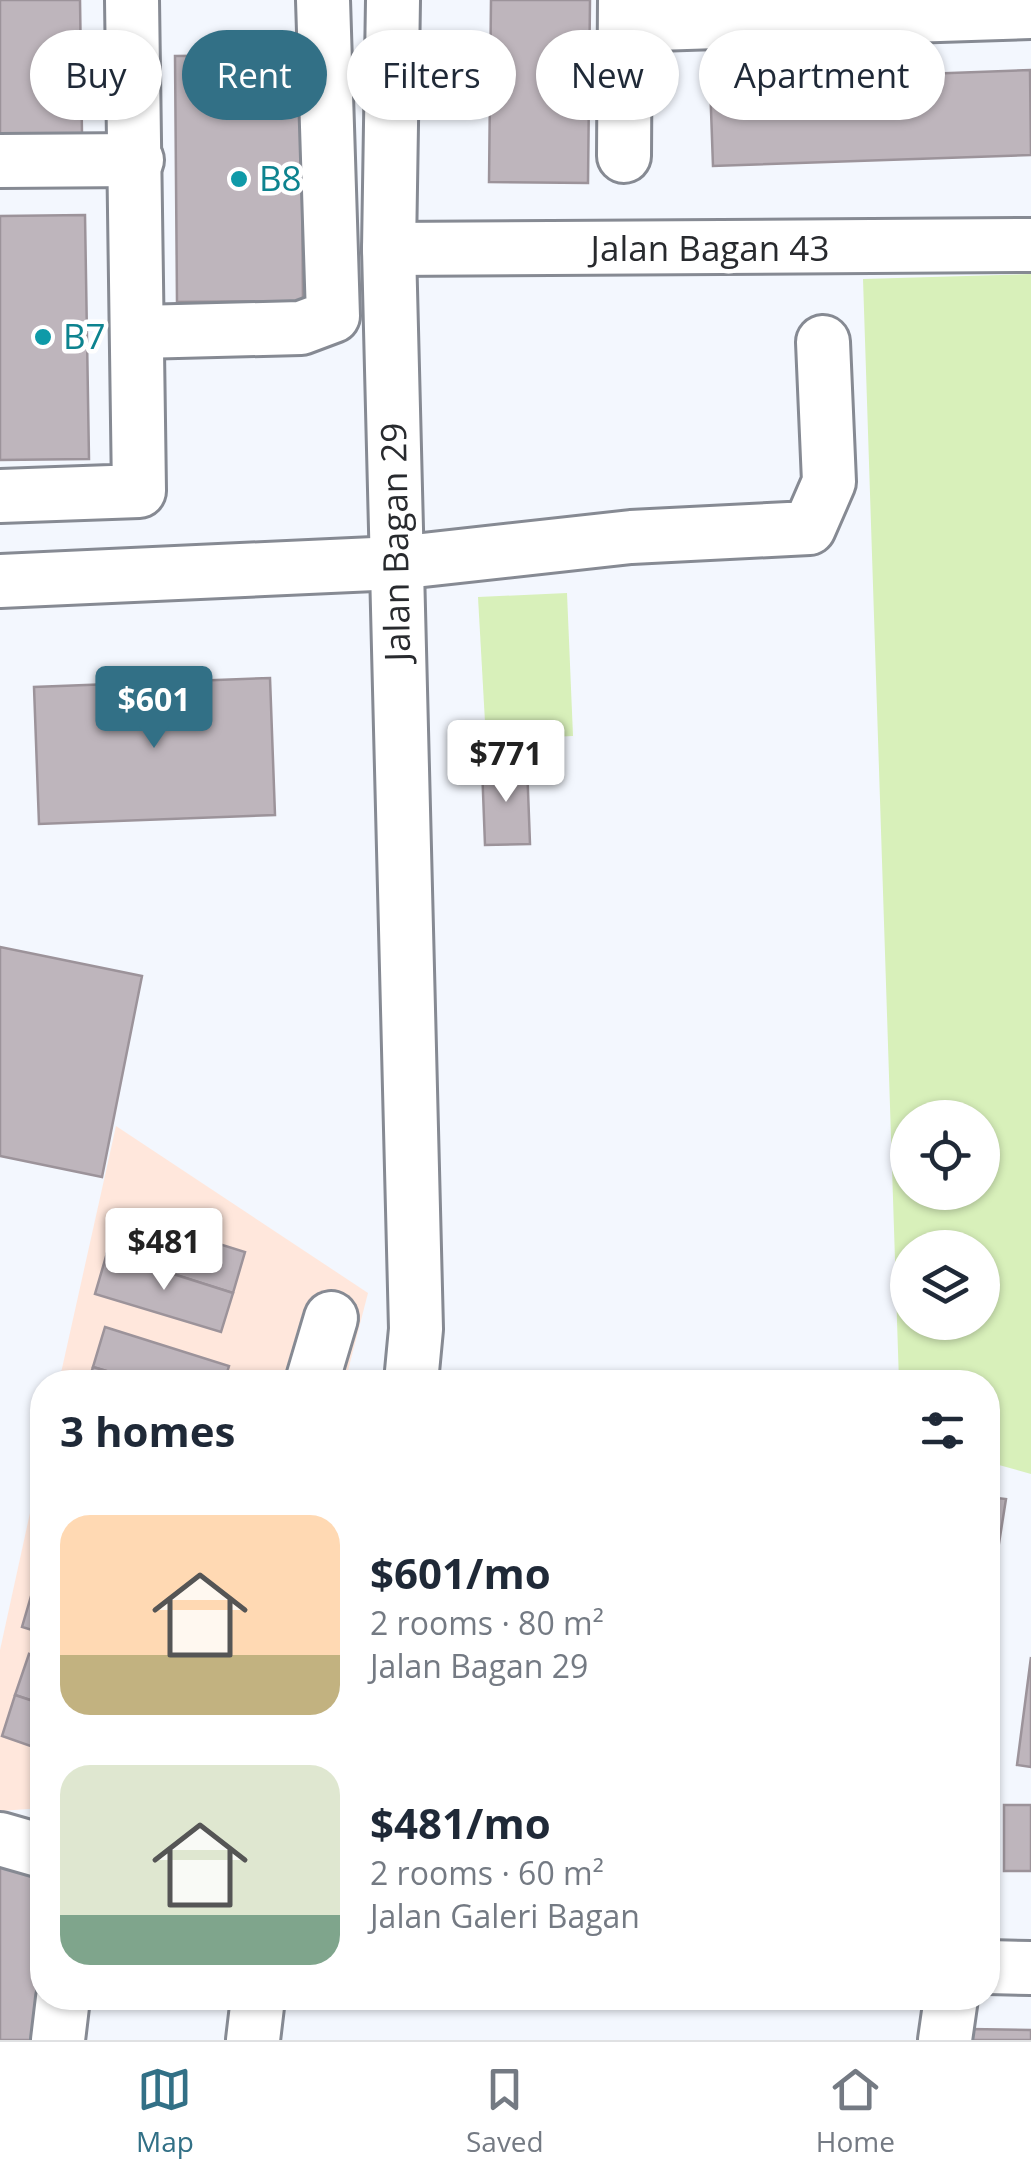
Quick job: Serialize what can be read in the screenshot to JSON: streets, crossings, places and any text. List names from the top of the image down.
{
  "streets": {
    "street": ["Jalan Bagan 43", "Jalan Bagan 29"]
  },
  "crossings": [
    ["Jalan Bagan 43", "Jalan Bagan 29"]
  ],
  "places": ["B8", "B7"],
  "page": {
    "chip": [
      "Buy",
      "Rent",
      "Filters",
      "New",
      "Apartment"
    ],
    "price": ["$601", "$771", "$481"],
    "heading": "3 homes",
    "list": [
      {
        "name": "$601/mo",
        "note": "2 rooms · 80 m² · Jalan Bagan 29"
      },
      {
        "name": "$481/mo",
        "note": "2 rooms · 60 m² · Jalan Galeri Bagan"
      }
    ],
    "tabs": ["Map", "Saved", "Home"]
  }
}
